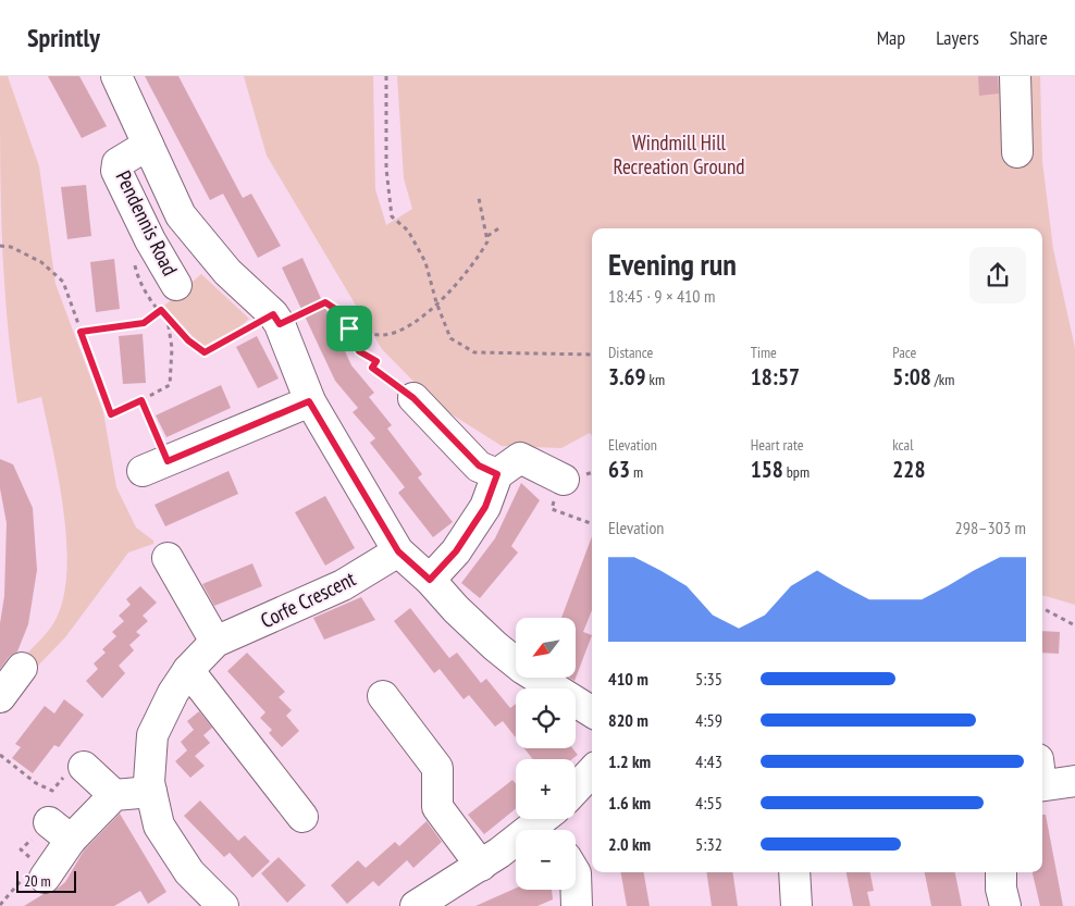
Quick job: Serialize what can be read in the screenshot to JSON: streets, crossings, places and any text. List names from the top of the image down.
{
  "streets": {
    "street": ["Pendennis Road", "Corfe Crescent"]
  },
  "crossings": [
    ["Pendennis Road", "Corfe Crescent"]
  ],
  "parks": ["Windmill Hill Recreation Ground"],
  "scale_bar": "20 m",
  "north": "bottom left",
  "page": {
    "header": "Sprintly",
    "nav": ["Map", "Layers", "Share"],
    "heading": ["Evening run", "18:45 · 9 × 410 m"],
    "stats": [
      ["Distance", "3.69 km"],
      ["Time", "18:57"],
      ["Pace", "5:08 /km"],
      ["Elevation", "63 m"],
      ["Heart rate", "158 bpm"],
      ["kcal", "228"]
    ],
    "chart": ["Elevation", "298–303 m"],
    "map_buttons": ["+", "−"],
    "list": [
      {
        "name": "410 m",
        "note": "5:35"
      },
      {
        "name": "820 m",
        "note": "4:59"
      },
      {
        "name": "1.2 km",
        "note": "4:43"
      },
      {
        "name": "1.6 km",
        "note": "4:55"
      },
      {
        "name": "2.0 km",
        "note": "5:32"
      }
    ],
    "scale": "20 m"
  }
}
